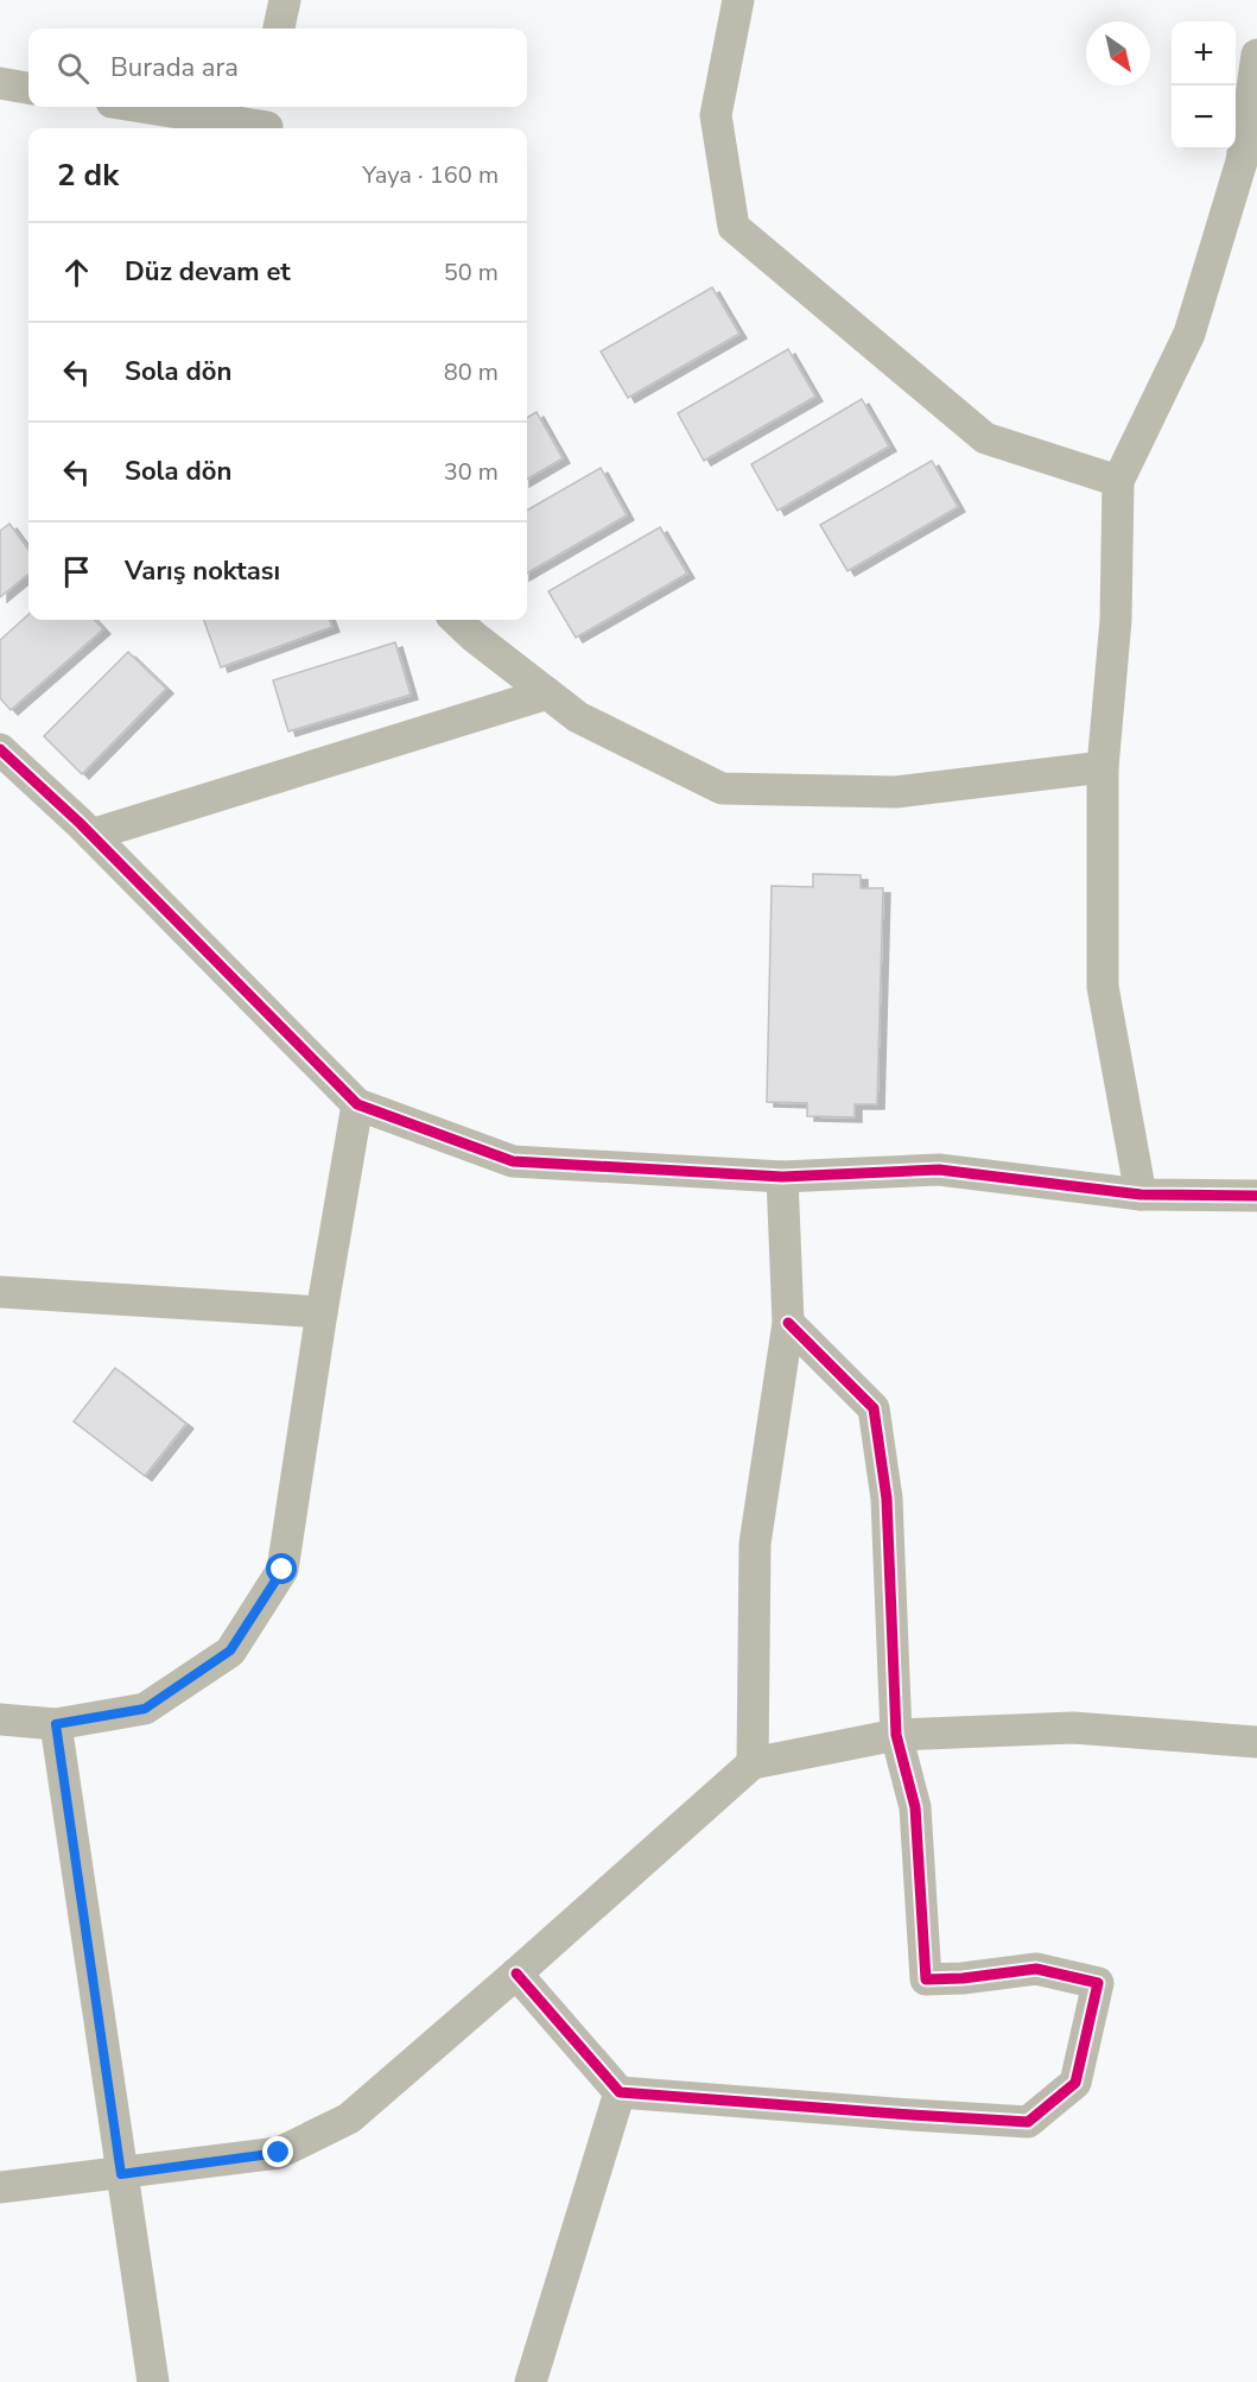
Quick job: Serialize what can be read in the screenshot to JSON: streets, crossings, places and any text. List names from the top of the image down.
{
  "north": "bottom right",
  "page": {
    "map_buttons": ["+", "−"],
    "search": "Burada ara",
    "heading": ["2 dk", "Yaya · 160 m"],
    "list": [
      ["Düz devam et", "50 m"],
      ["Sola dön", "80 m"],
      ["Sola dön", "30 m"],
      "Varış noktası"
    ]
  }
}
